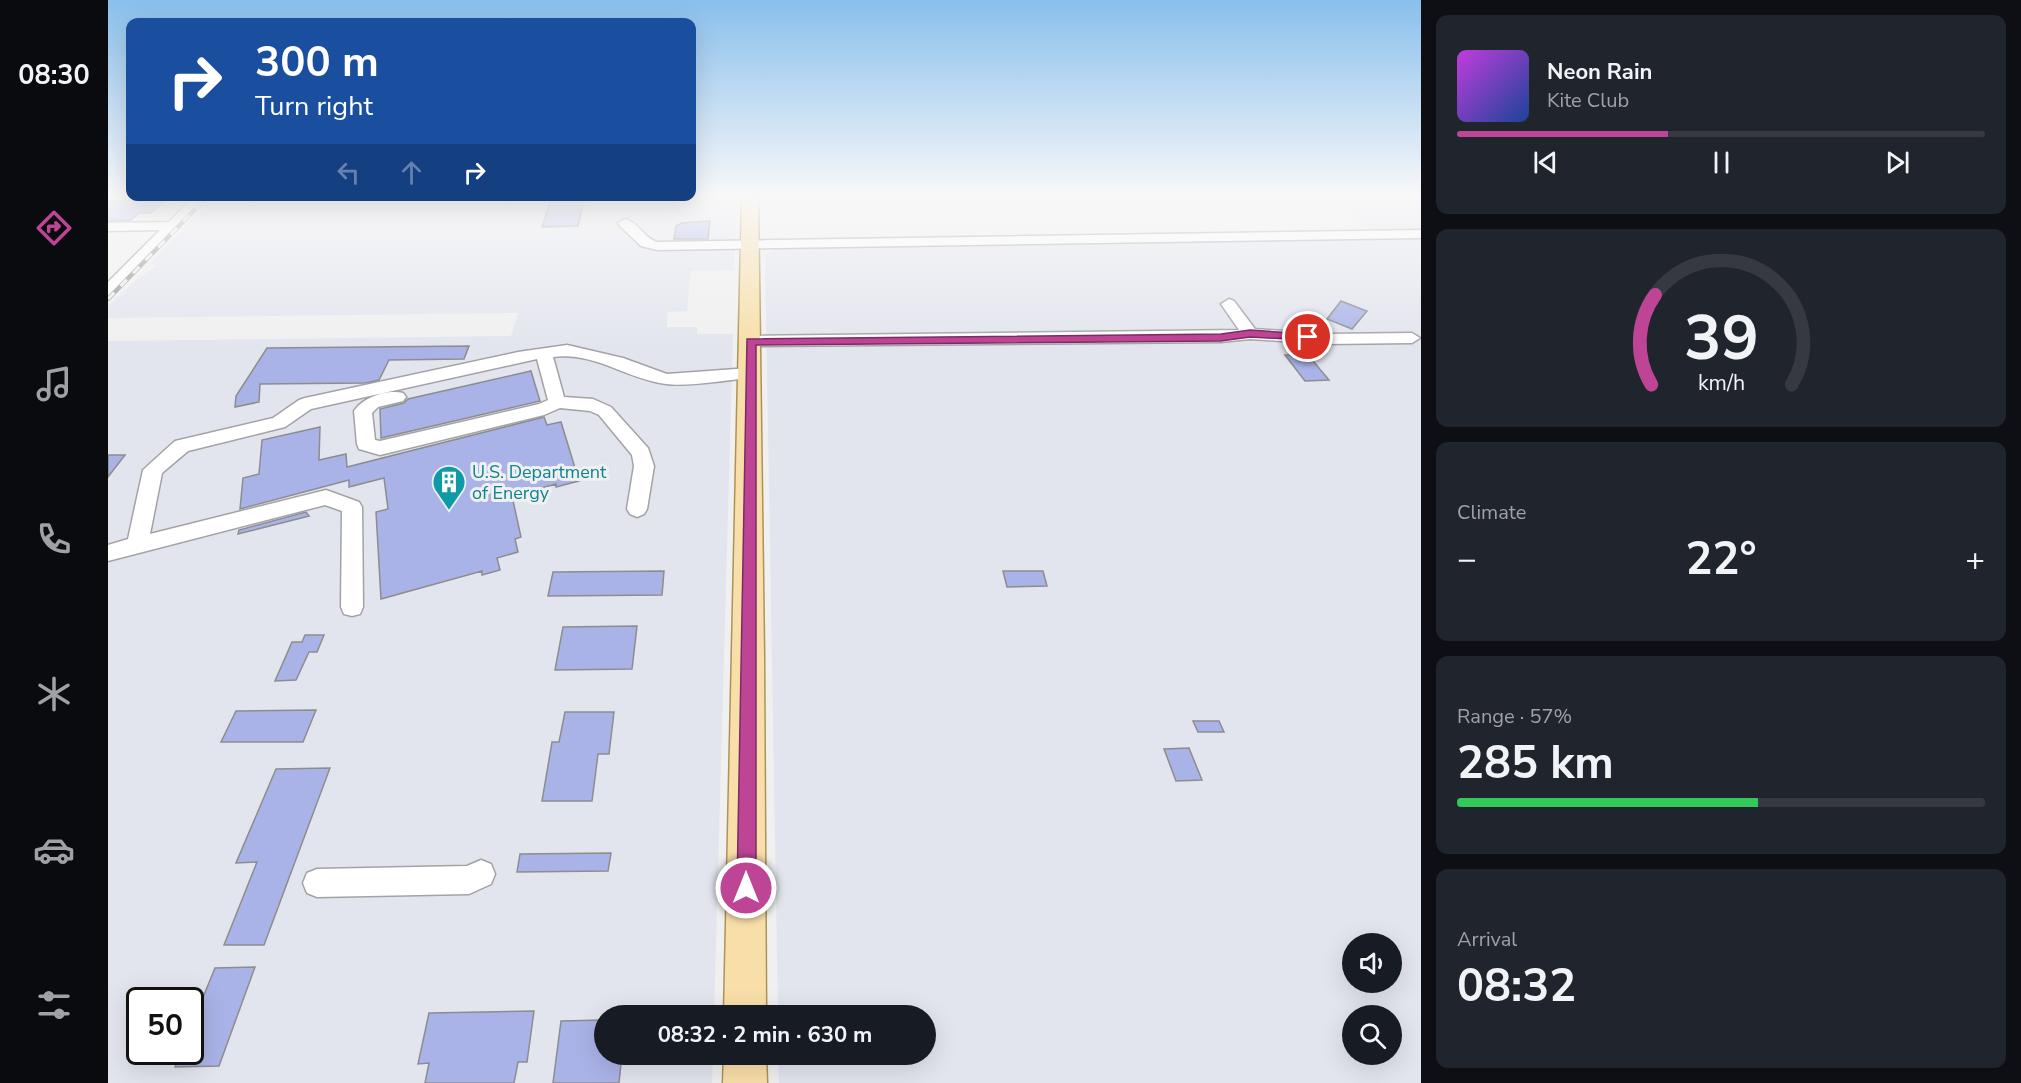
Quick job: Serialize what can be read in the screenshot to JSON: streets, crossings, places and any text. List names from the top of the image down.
{
  "places": {
    "building": ["U.S. Department of Energy"]
  },
  "page": {
    "tabs": "08:30",
    "turn": ["300 m", "Turn right"],
    "song": ["Neon Rain", "Kite Club"],
    "tile": [
      "Climate",
      ["Range · 57%", "285 km"],
      ["Arrival", "08:32"]
    ],
    "heat": ["−", "22°", "+"],
    "limit": "50",
    "trip": "08:32 · 2 min · 630 m",
    "gauge": ["39", "km/h"]
  }
}
